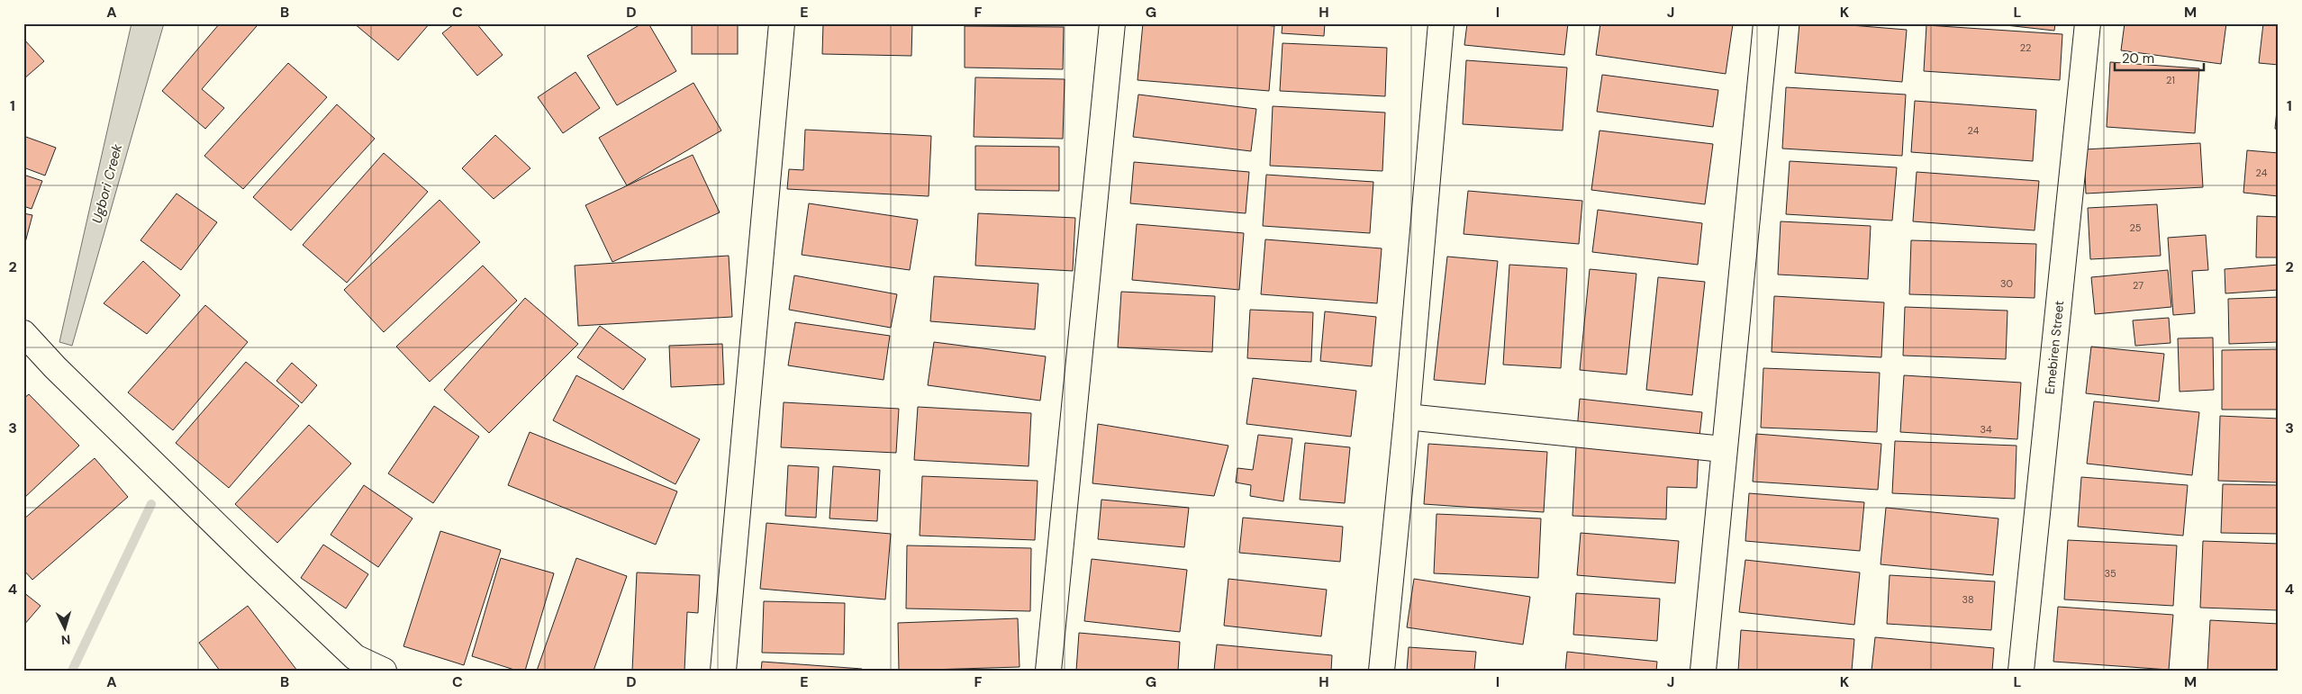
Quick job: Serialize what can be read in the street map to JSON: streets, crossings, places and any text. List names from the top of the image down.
{
  "streets": {
    "street": ["Emebiren Street"]
  },
  "water": ["Ugbori Creek"],
  "house_numbers": [
    "22",
    "21",
    "24",
    "24",
    "25",
    "30",
    "27",
    "34",
    "35",
    "38"
  ],
  "scale_bar": "20 m",
  "north": "bottom",
  "grid": {
    "columns": [
      "A",
      "B",
      "C",
      "D",
      "E",
      "F",
      "G",
      "H",
      "I",
      "J",
      "K",
      "L",
      "M"
    ],
    "rows": [
      "1",
      "2",
      "3",
      "4"
    ]
  }
}
